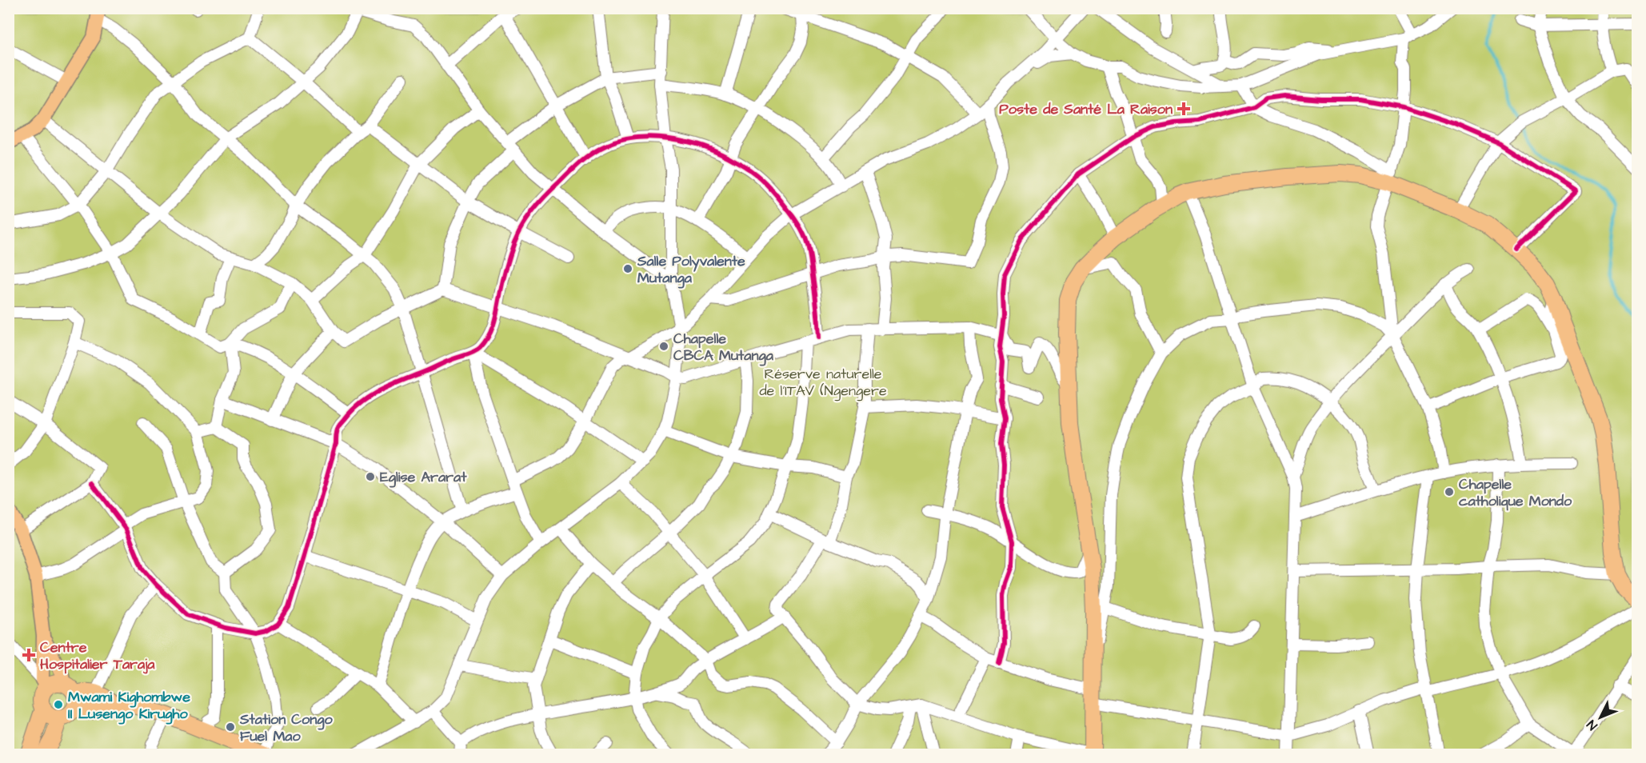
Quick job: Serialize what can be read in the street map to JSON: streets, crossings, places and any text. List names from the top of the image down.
{
  "parks": ["Réserve naturelle de l'ITAV (Ngengere"],
  "places": {
    "health": ["Poste de Santé La Raison", "Centre Hospitalier Taraja"],
    "other": [
      "Salle Polyvalente Mutanga",
      "Chapelle CBCA Mutanga",
      "Eglise Ararat",
      "Chapelle catholique Mondo",
      "Mwami Kighombwe II Lusengo Kirugho",
      "Station Congo Fuel Mao"
    ]
  },
  "north": "bottom left"
}
